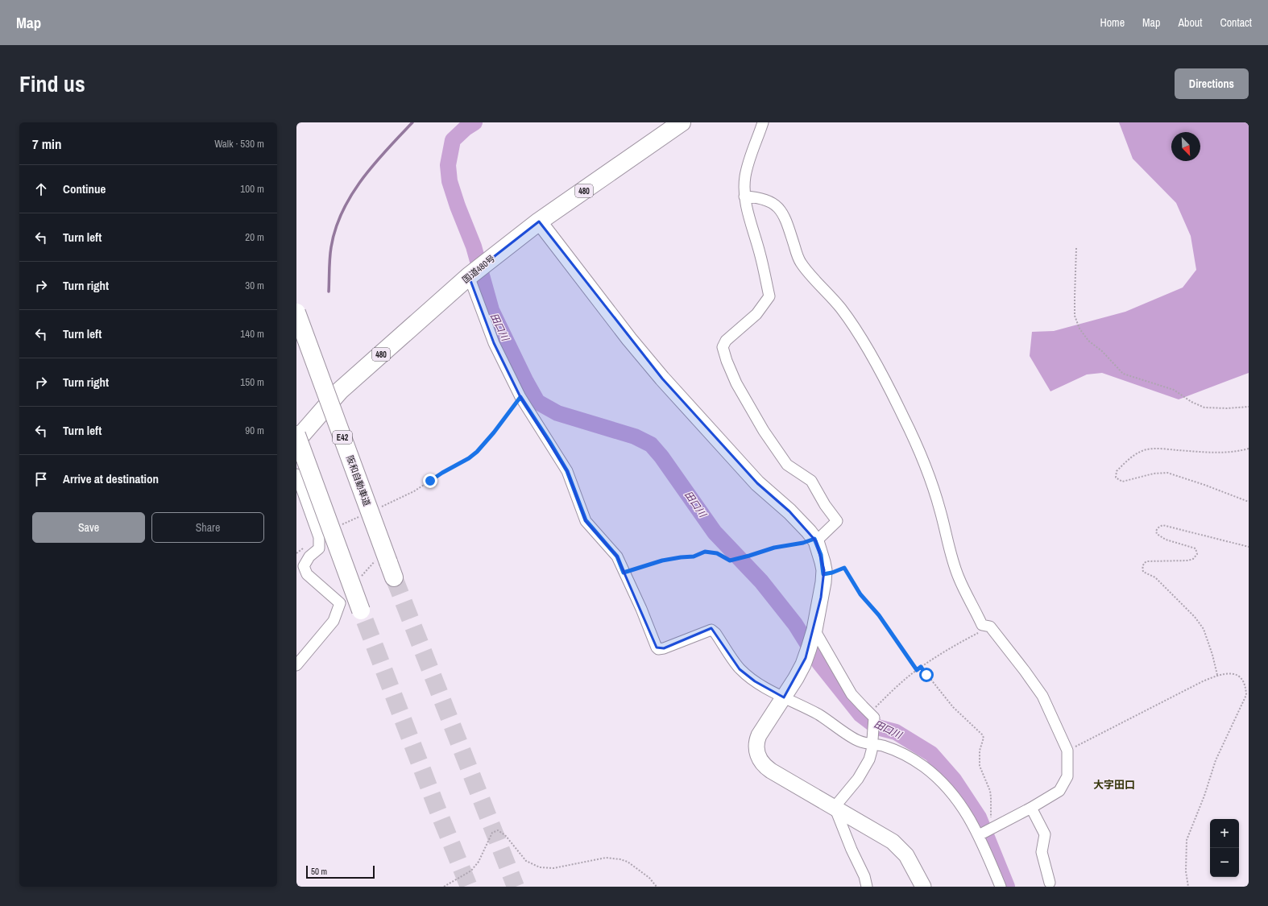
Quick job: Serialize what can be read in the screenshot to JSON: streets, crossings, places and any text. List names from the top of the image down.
{
  "streets": {
    "highway": [
      "480",
      "国道480号",
      "E42",
      "阪和自動車道"
    ]
  },
  "districts": ["大字田口"],
  "water": ["田口川"],
  "scale_bar": "50 m",
  "north": "bottom right",
  "page": {
    "header": "Map",
    "nav": [
      "Home",
      "Map",
      "About",
      "Contact"
    ],
    "title": "Find us",
    "buttons": [
      "Directions",
      ["Save", "Share"]
    ],
    "heading": ["7 min", "Walk · 530 m"],
    "list": [
      ["Continue", "100 m"],
      ["Turn left", "20 m"],
      ["Turn right", "30 m"],
      ["Turn left", "140 m"],
      ["Turn right", "150 m"],
      ["Turn left", "90 m"],
      "Arrive at destination"
    ],
    "map_buttons": ["+", "−"],
    "scale": "50 m"
  }
}
